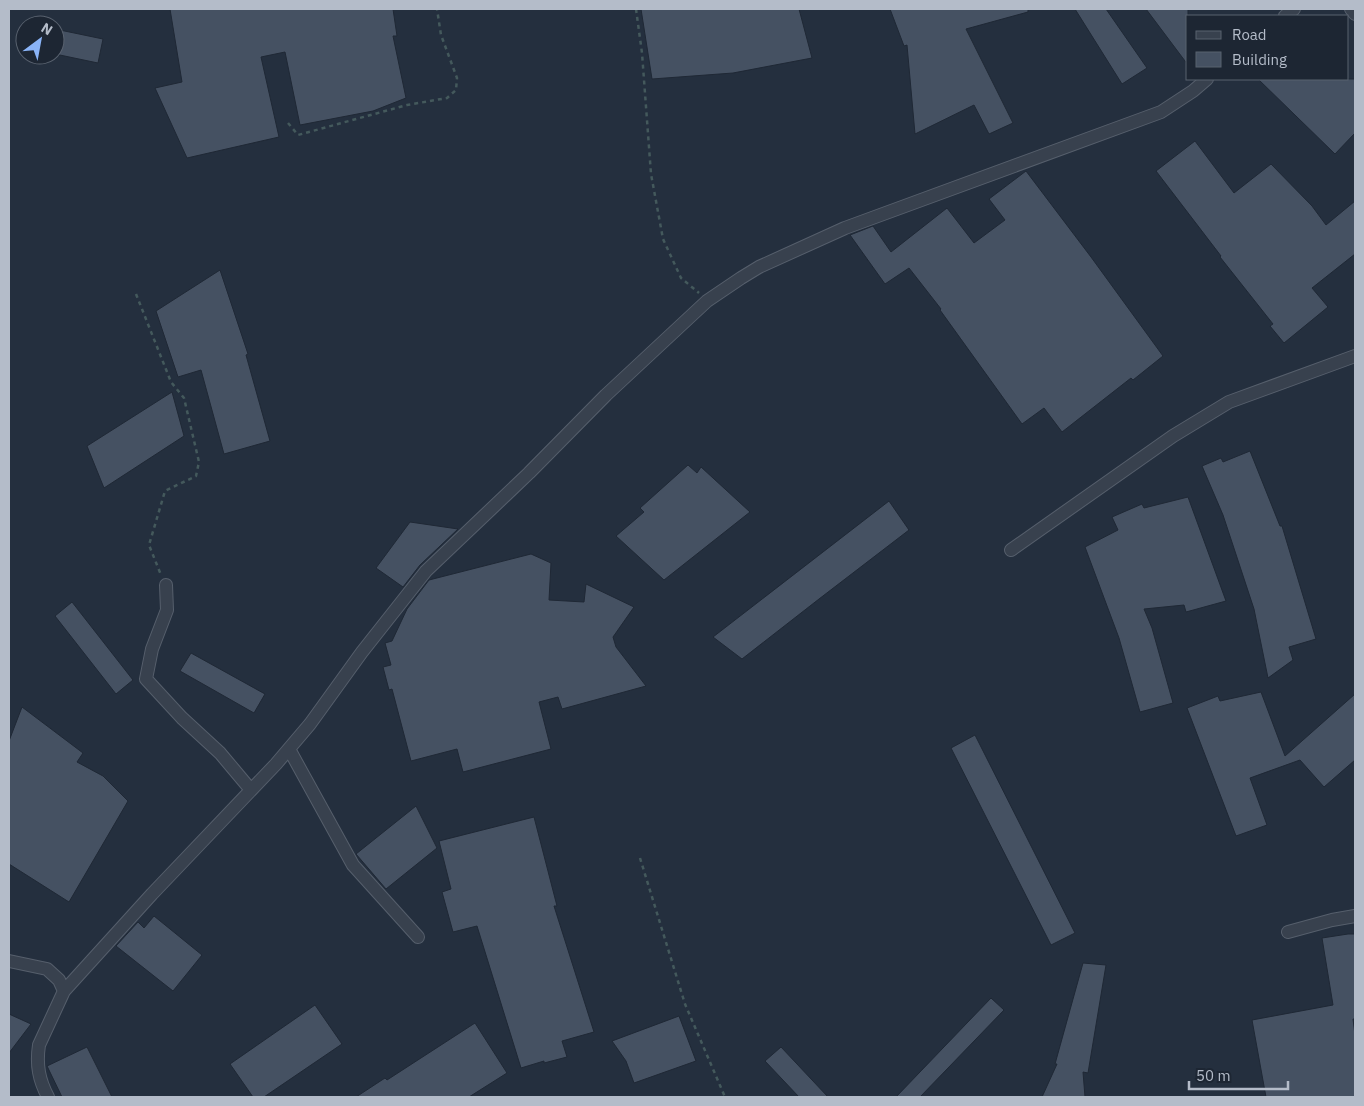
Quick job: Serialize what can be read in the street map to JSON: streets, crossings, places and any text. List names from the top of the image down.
{
  "legend": ["Road", "Building"],
  "scale_bar": "50 m",
  "north": "top right"
}
